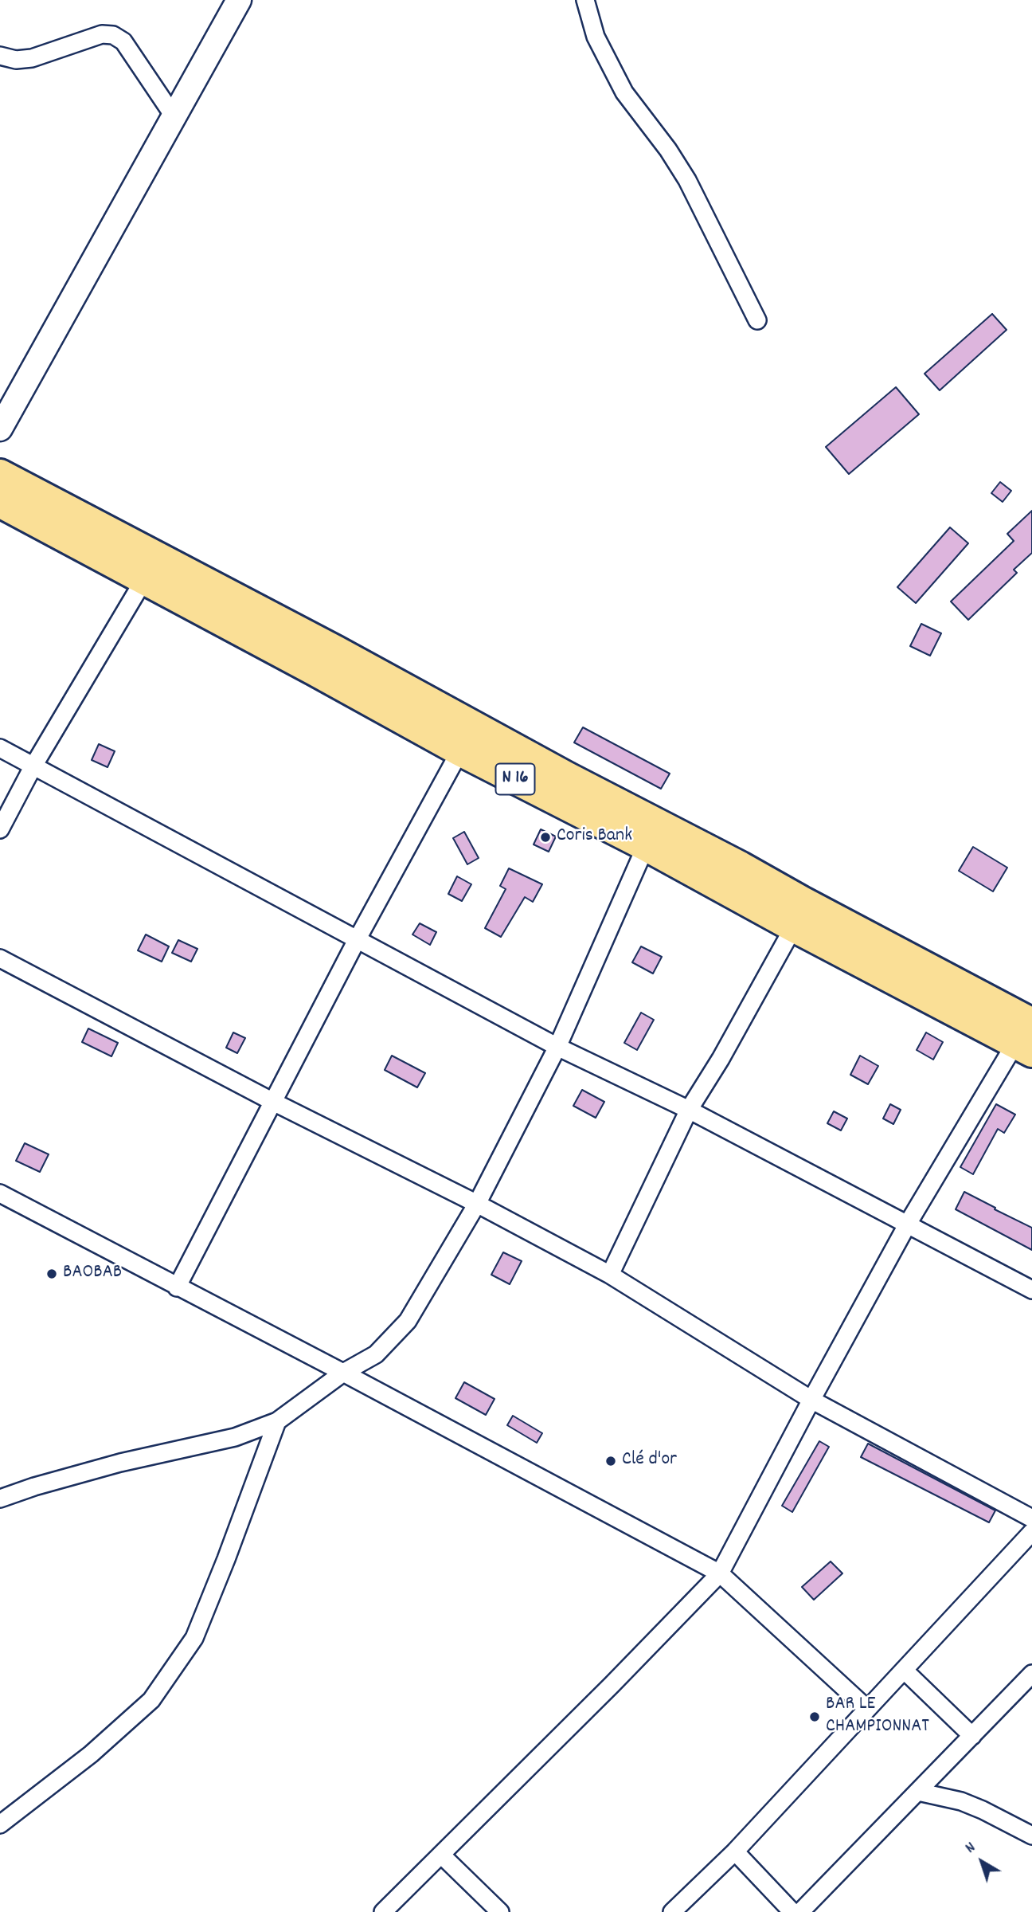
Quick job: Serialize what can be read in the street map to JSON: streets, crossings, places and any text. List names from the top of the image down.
{
  "streets": {
    "highway": ["N 16"]
  },
  "places": [
    "Coris Bank",
    "BAOBAB",
    "Clé d'or",
    "BAR LE CHAMPIONNAT"
  ],
  "north": "top left"
}
